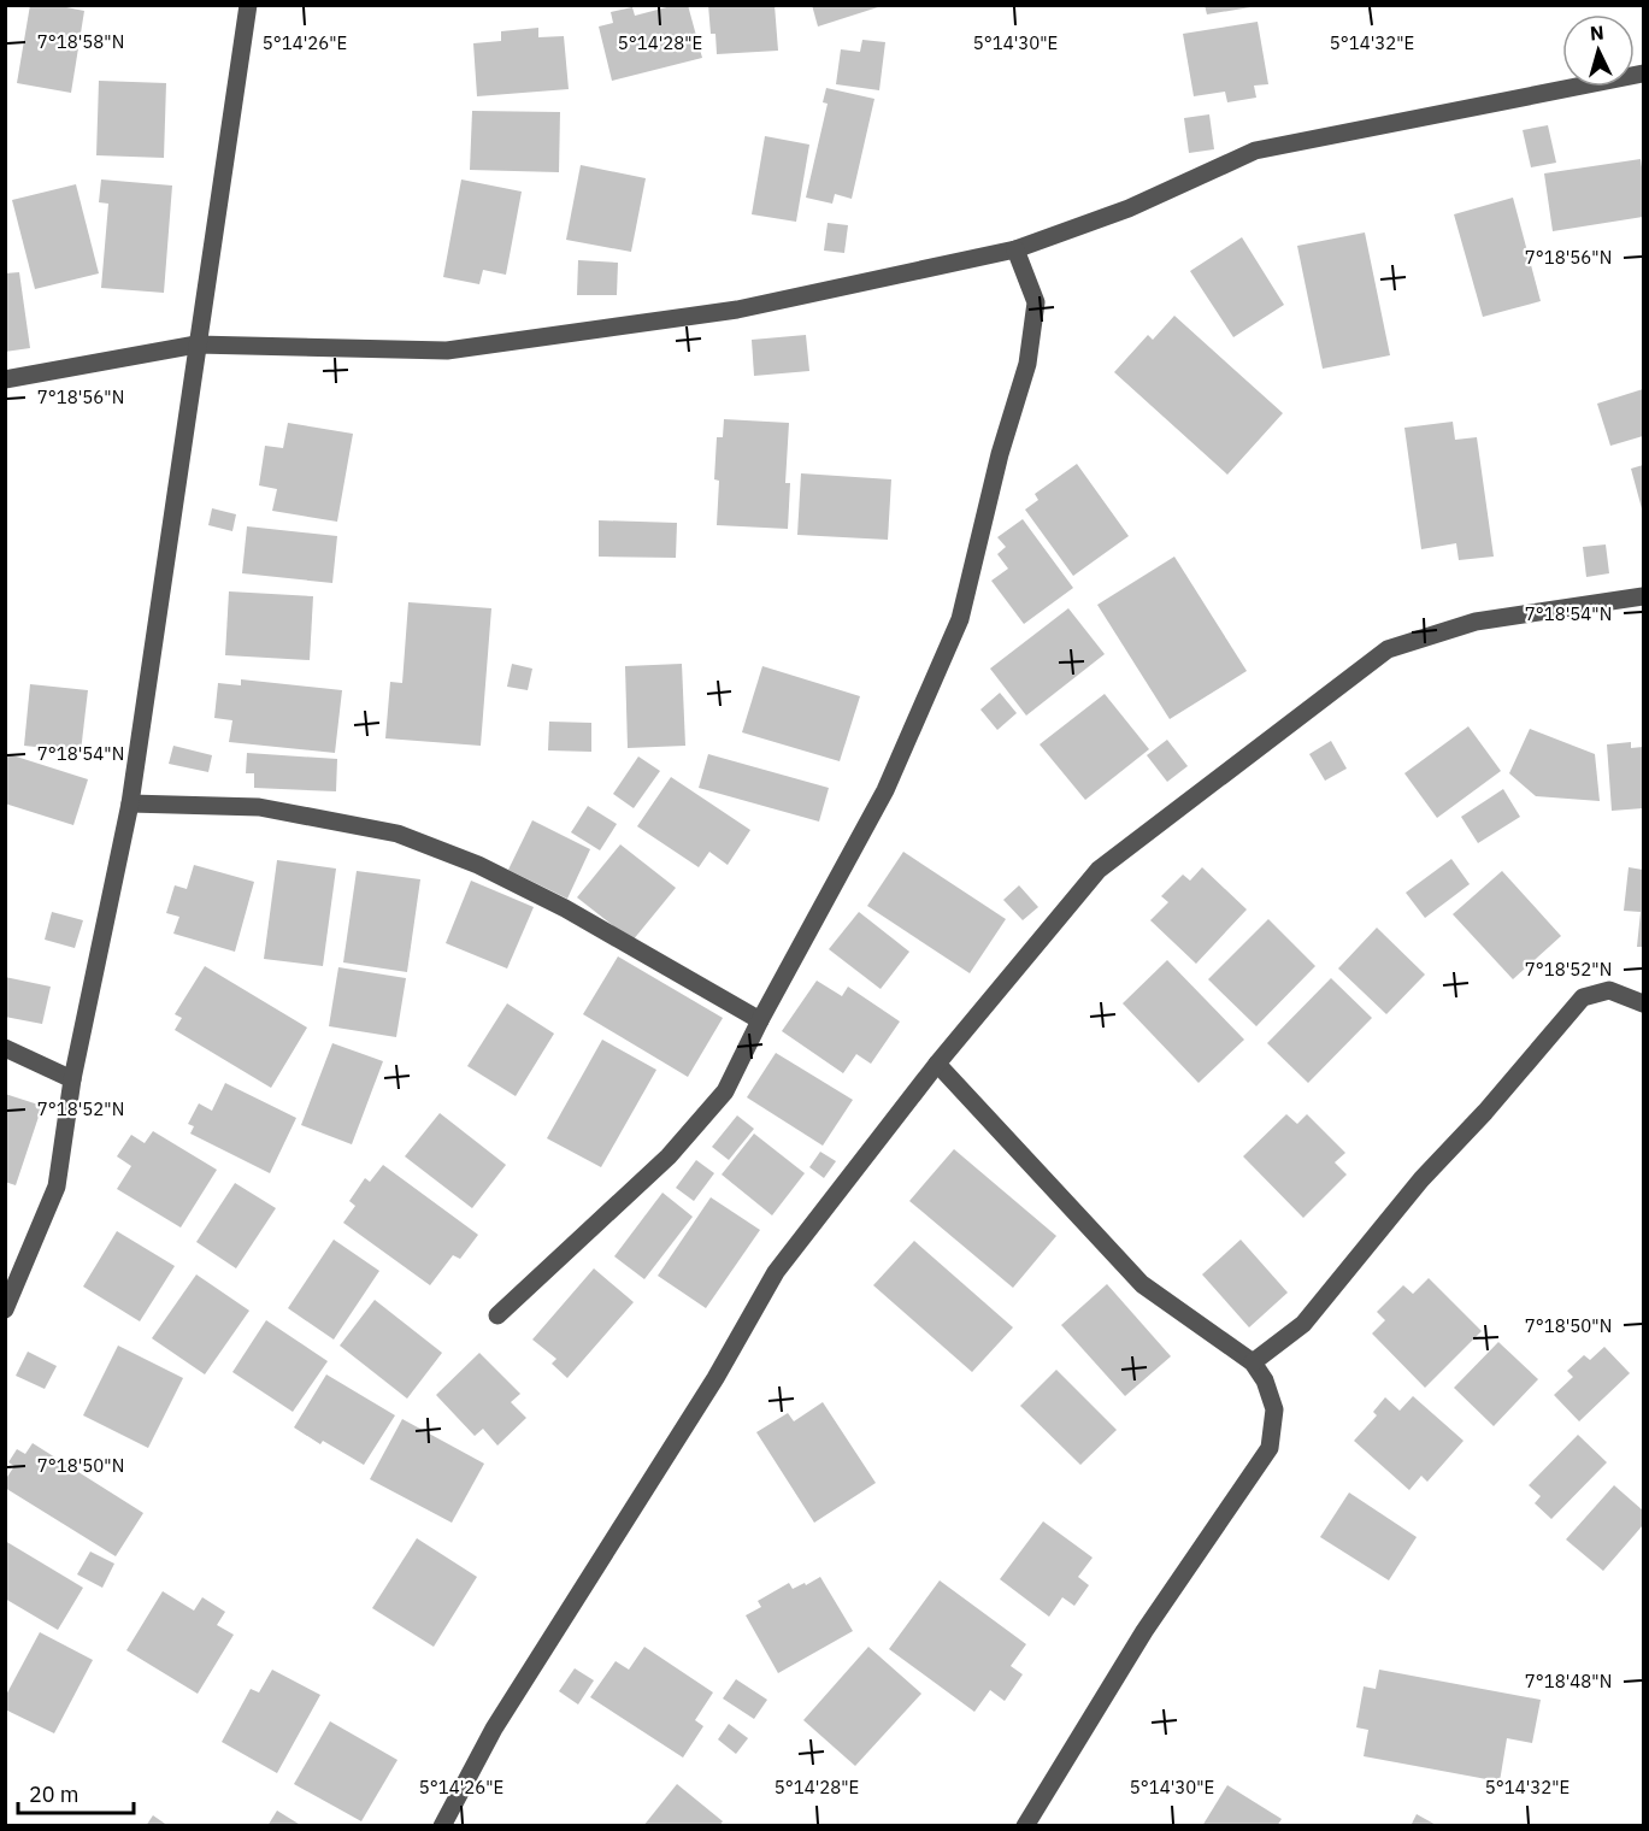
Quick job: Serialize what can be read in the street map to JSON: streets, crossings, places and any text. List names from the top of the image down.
{
  "scale_bar": "20 m",
  "north": "top",
  "coordinates": [
    "7°18'58\"N",
    "5°14'26\"E",
    "5°14'28\"E",
    "5°14'30\"E",
    "5°14'32\"E",
    "7°18'56\"N",
    "7°18'54\"N",
    "7°18'52\"N",
    "7°18'50\"N",
    "7°18'48\"N"
  ]
}
